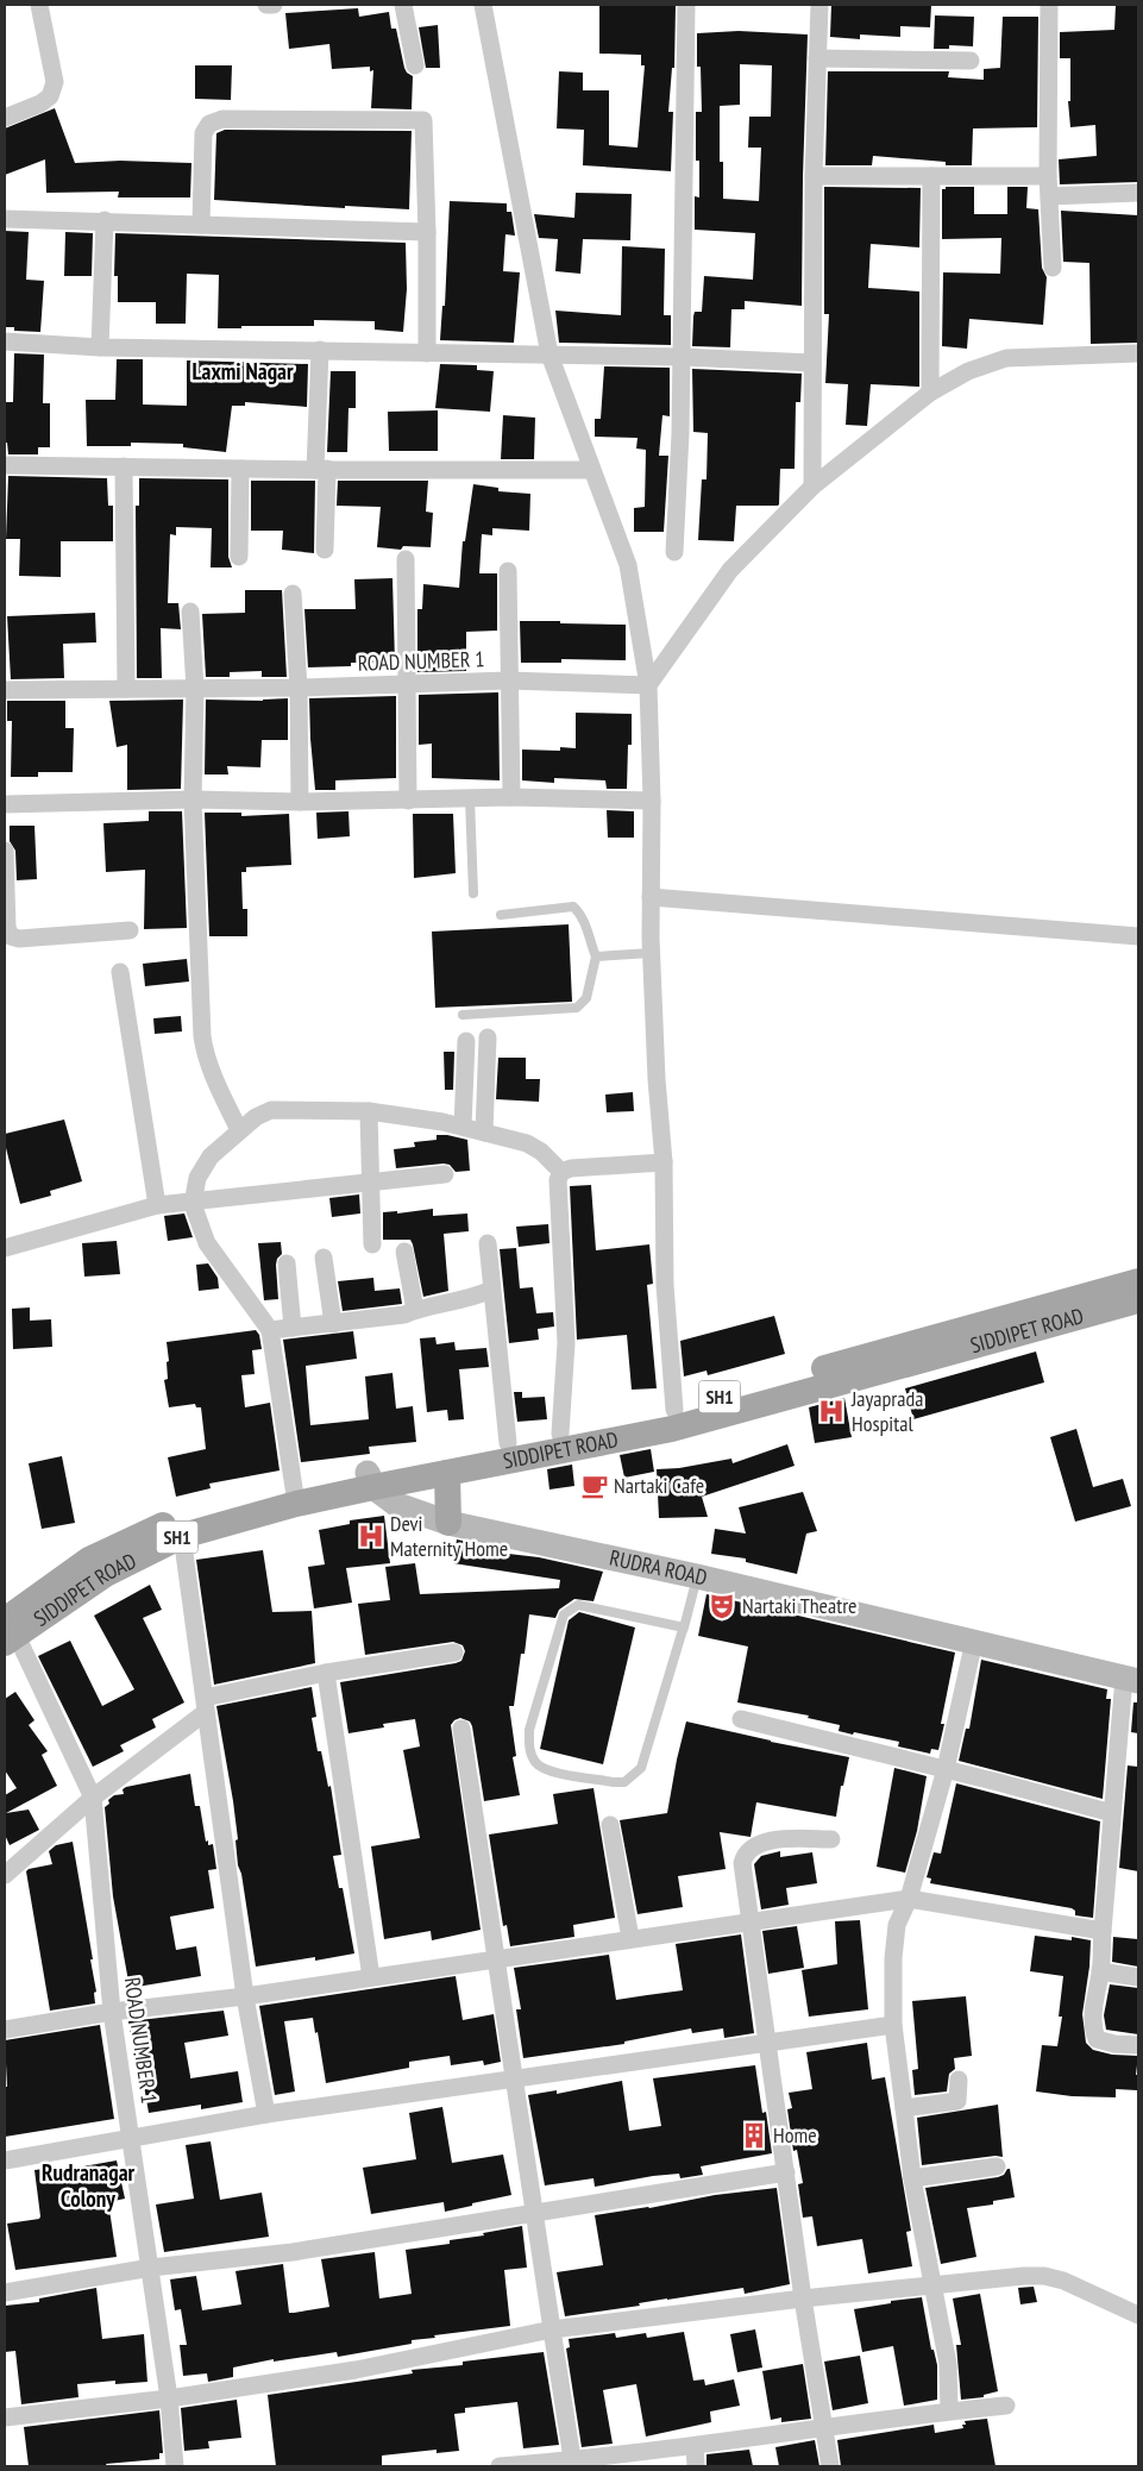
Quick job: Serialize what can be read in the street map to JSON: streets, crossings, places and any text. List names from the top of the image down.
{
  "streets": {
    "main road": ["SIDDIPET ROAD", "SH1", "RUDRA ROAD"],
    "street": ["ROAD NUMBER 1"]
  },
  "crossings": [
    ["ROAD NUMBER 1", "SIDDIPET ROAD"],
    ["SIDDIPET ROAD", "RUDRA ROAD"]
  ],
  "districts": ["Laxmi Nagar", "Rudranagar Colony"],
  "places": {
    "hospital": ["Jayaprada Hospital", "Devi Maternity Home"],
    "cafe": ["Nartaki Cafe"],
    "theatre": ["Nartaki Theatre"],
    "building": ["Home"]
  }
}
